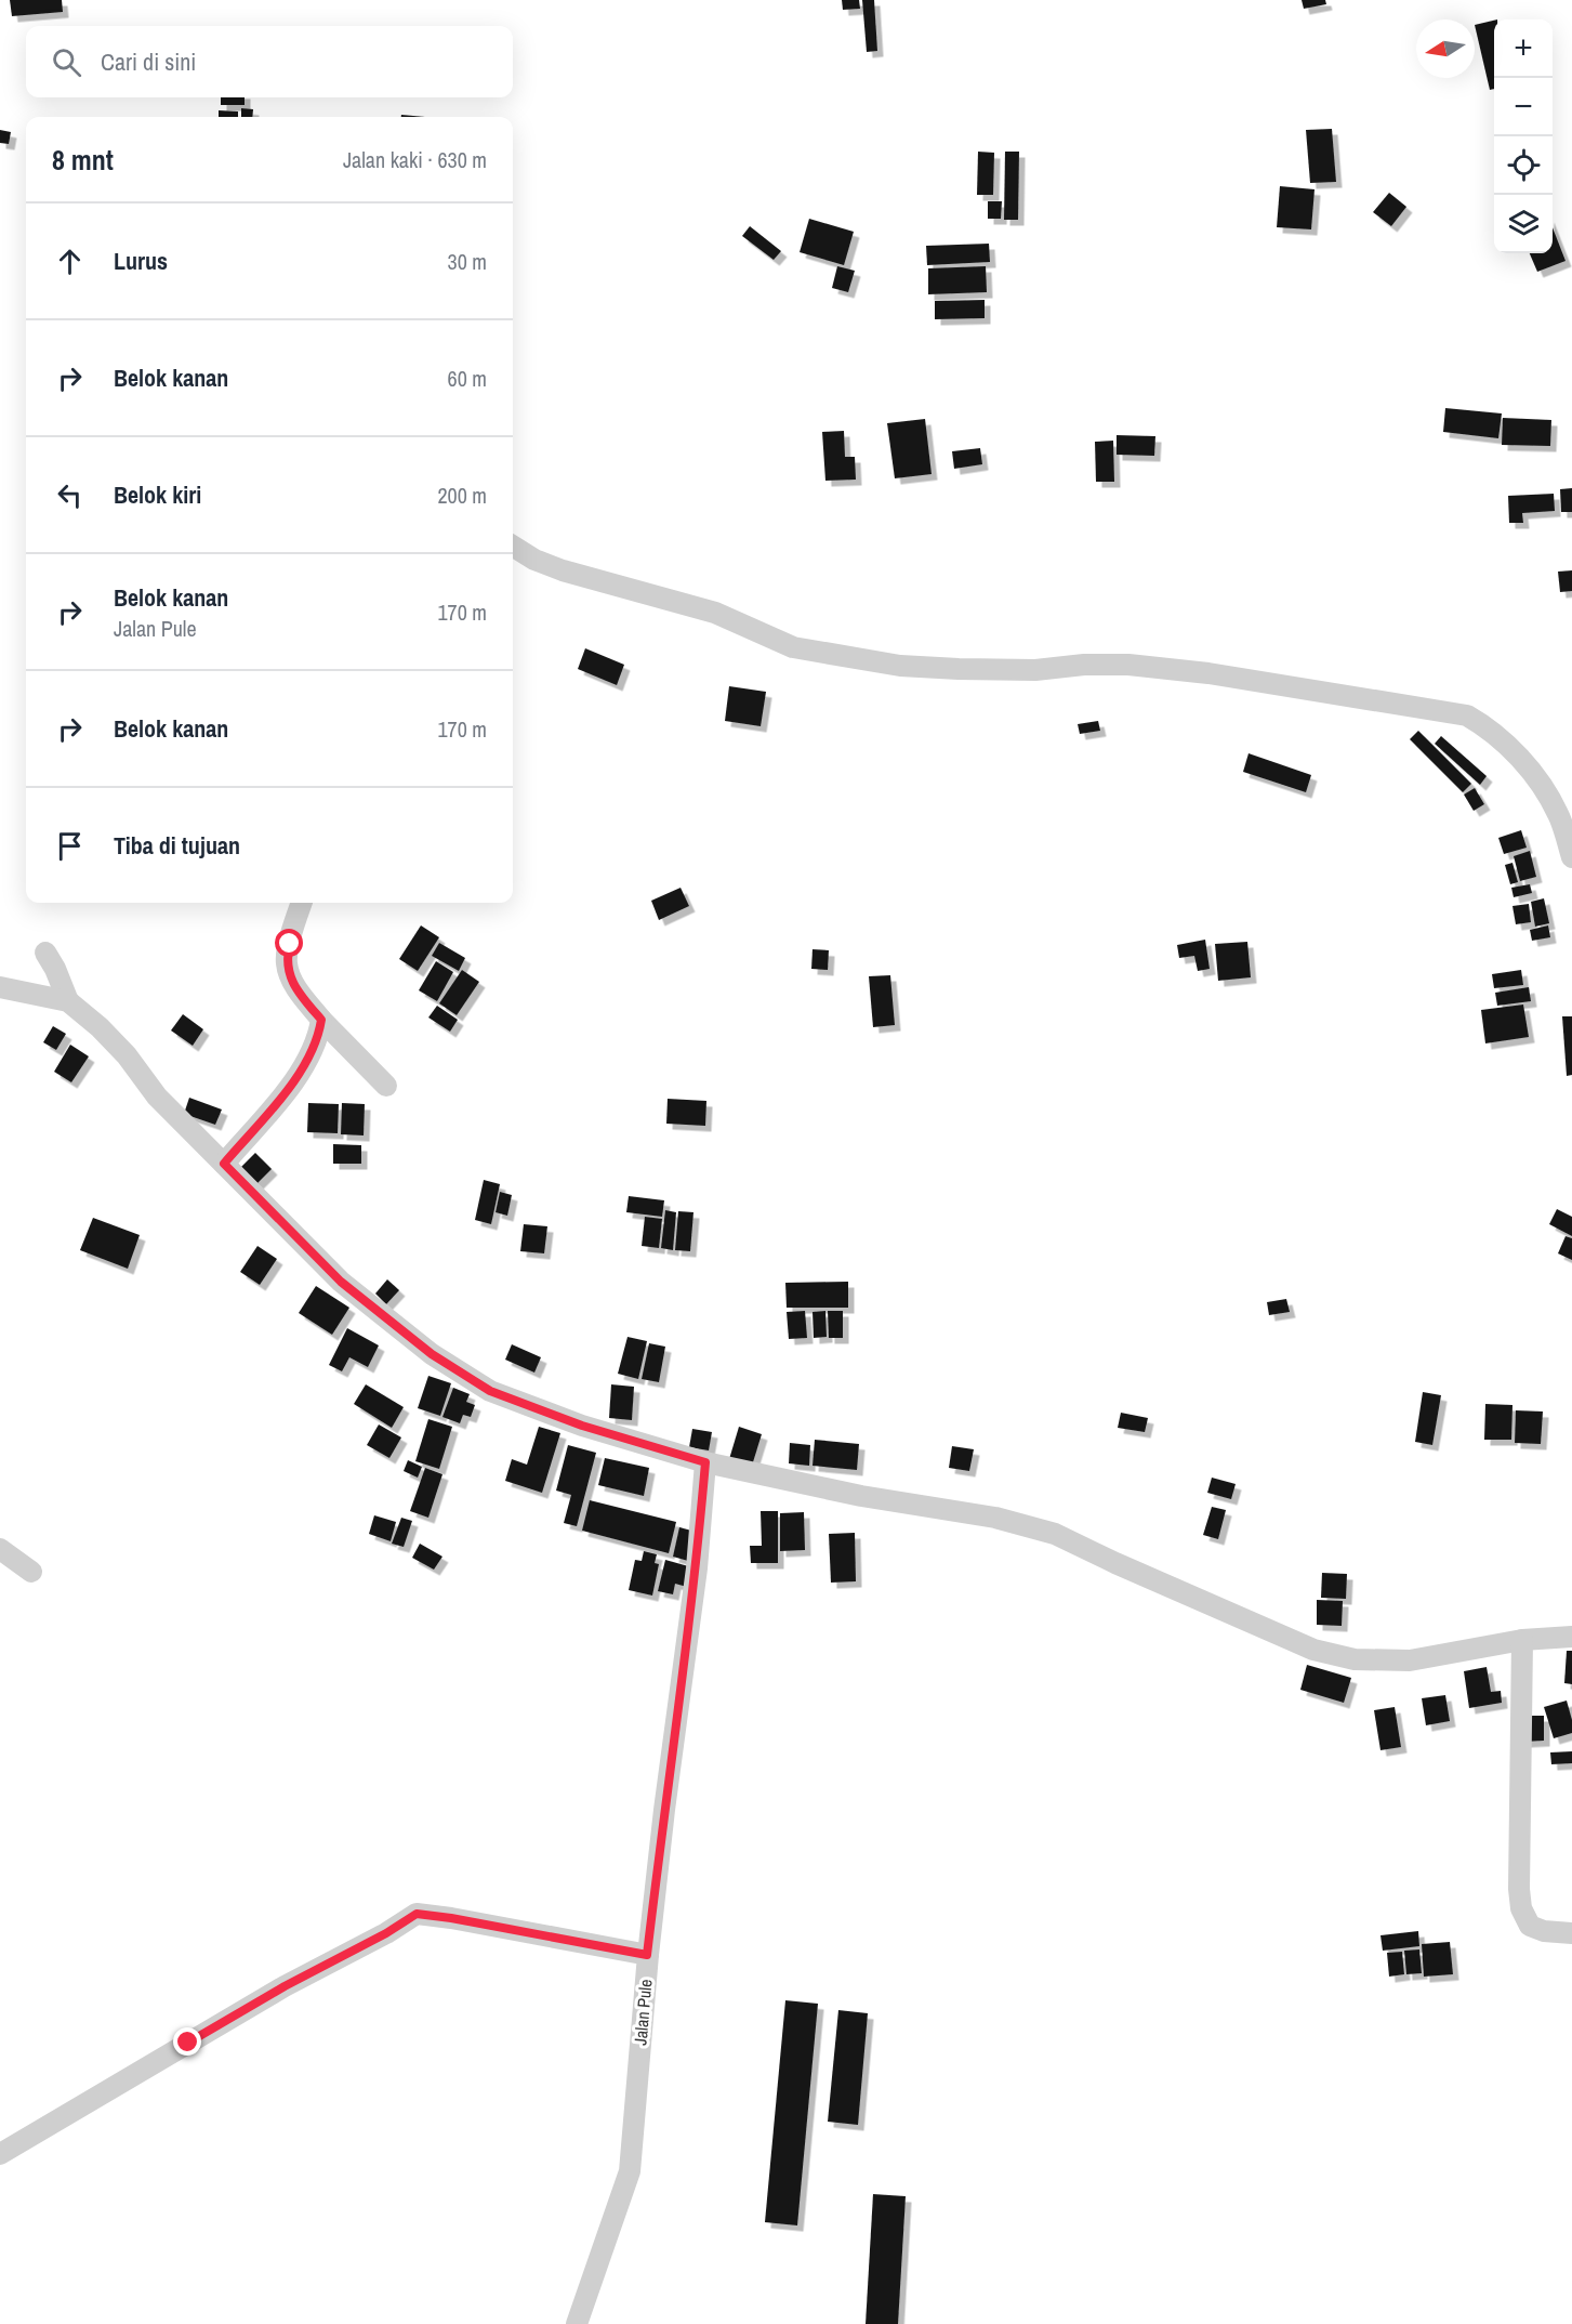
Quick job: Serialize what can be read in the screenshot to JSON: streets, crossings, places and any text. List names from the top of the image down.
{
  "streets": {
    "street": ["Jalan Pule"]
  },
  "north": "left",
  "page": {
    "map_buttons": ["+", "−"],
    "search": "Cari di sini",
    "heading": ["8 mnt", "Jalan kaki · 630 m"],
    "list": [
      ["Lurus", "30 m"],
      ["Belok kanan", "60 m"],
      ["Belok kiri", "200 m"],
      ["Belok kanan", "Jalan Pule", "170 m"],
      ["Belok kanan", "170 m"],
      "Tiba di tujuan"
    ]
  }
}
